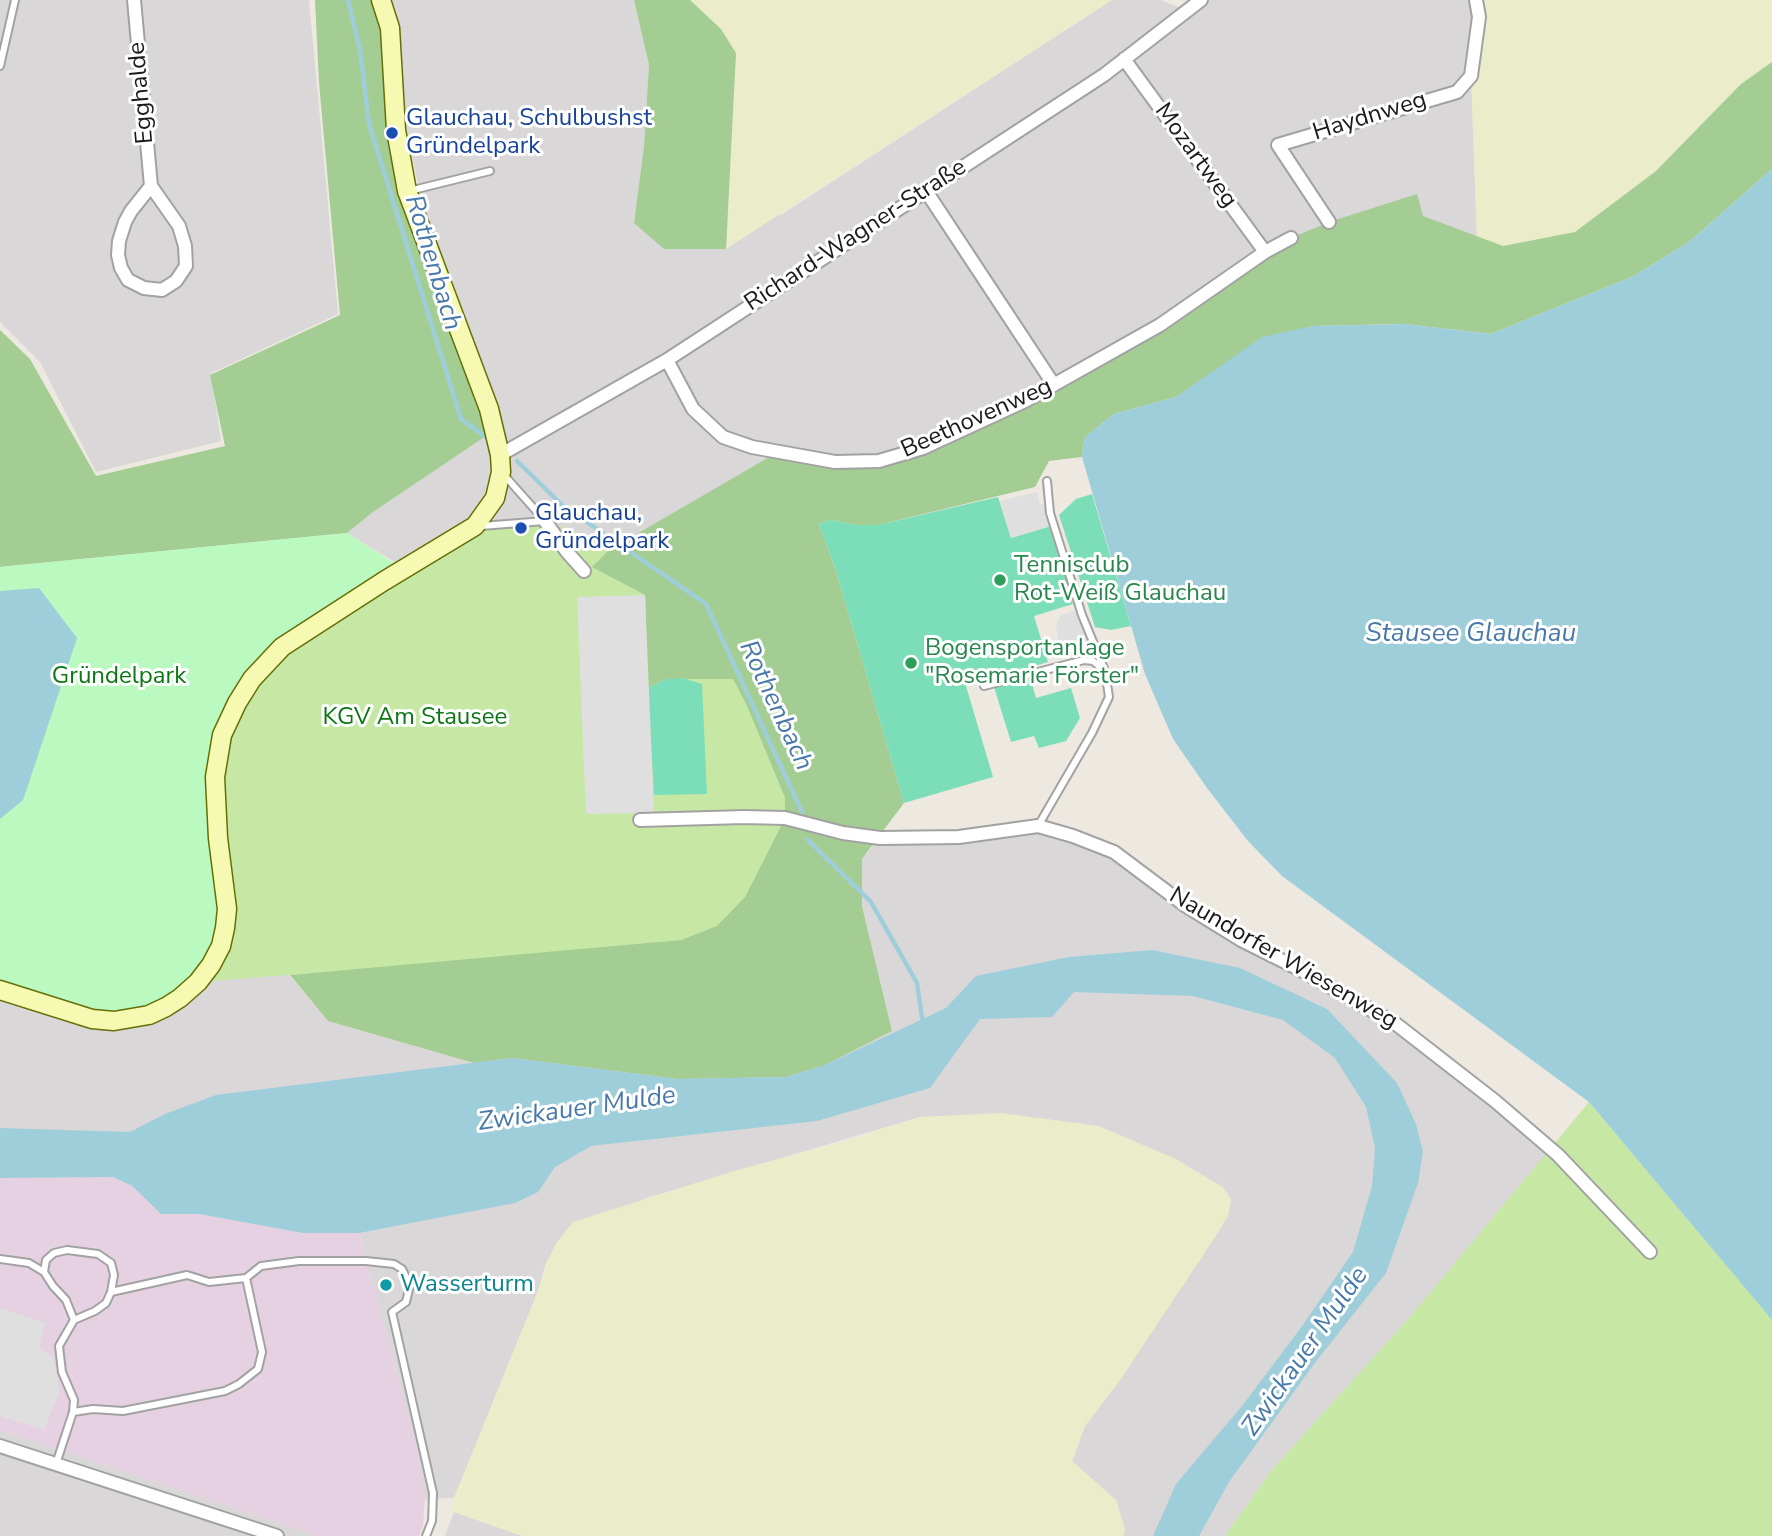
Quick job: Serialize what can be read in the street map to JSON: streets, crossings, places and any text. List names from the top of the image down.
{
  "streets": {
    "street": [
      "Egghalde",
      "Haydnweg",
      "Mozartweg",
      "Richard-Wagner-Straße",
      "Beethovenweg",
      "Naundorfer Wiesenweg"
    ]
  },
  "crossings": [
    ["Mozartweg", "Richard-Wagner-Straße"],
    ["Mozartweg", "Beethovenweg"],
    ["Richard-Wagner-Straße", "Beethovenweg"]
  ],
  "water": ["Rothenbach", "Stausee Glauchau", "Zwickauer Mulde"],
  "parks": ["Gründelpark", "KGV Am Stausee"],
  "places": [
    "Glauchau, Schulbushst Gründelpark",
    "Glauchau, Gründelpark",
    "Tennisclub Rot-Weiß Glauchau",
    "Bogensportanlage \"Rosemarie Förster\"",
    "Wasserturm"
  ]
}
